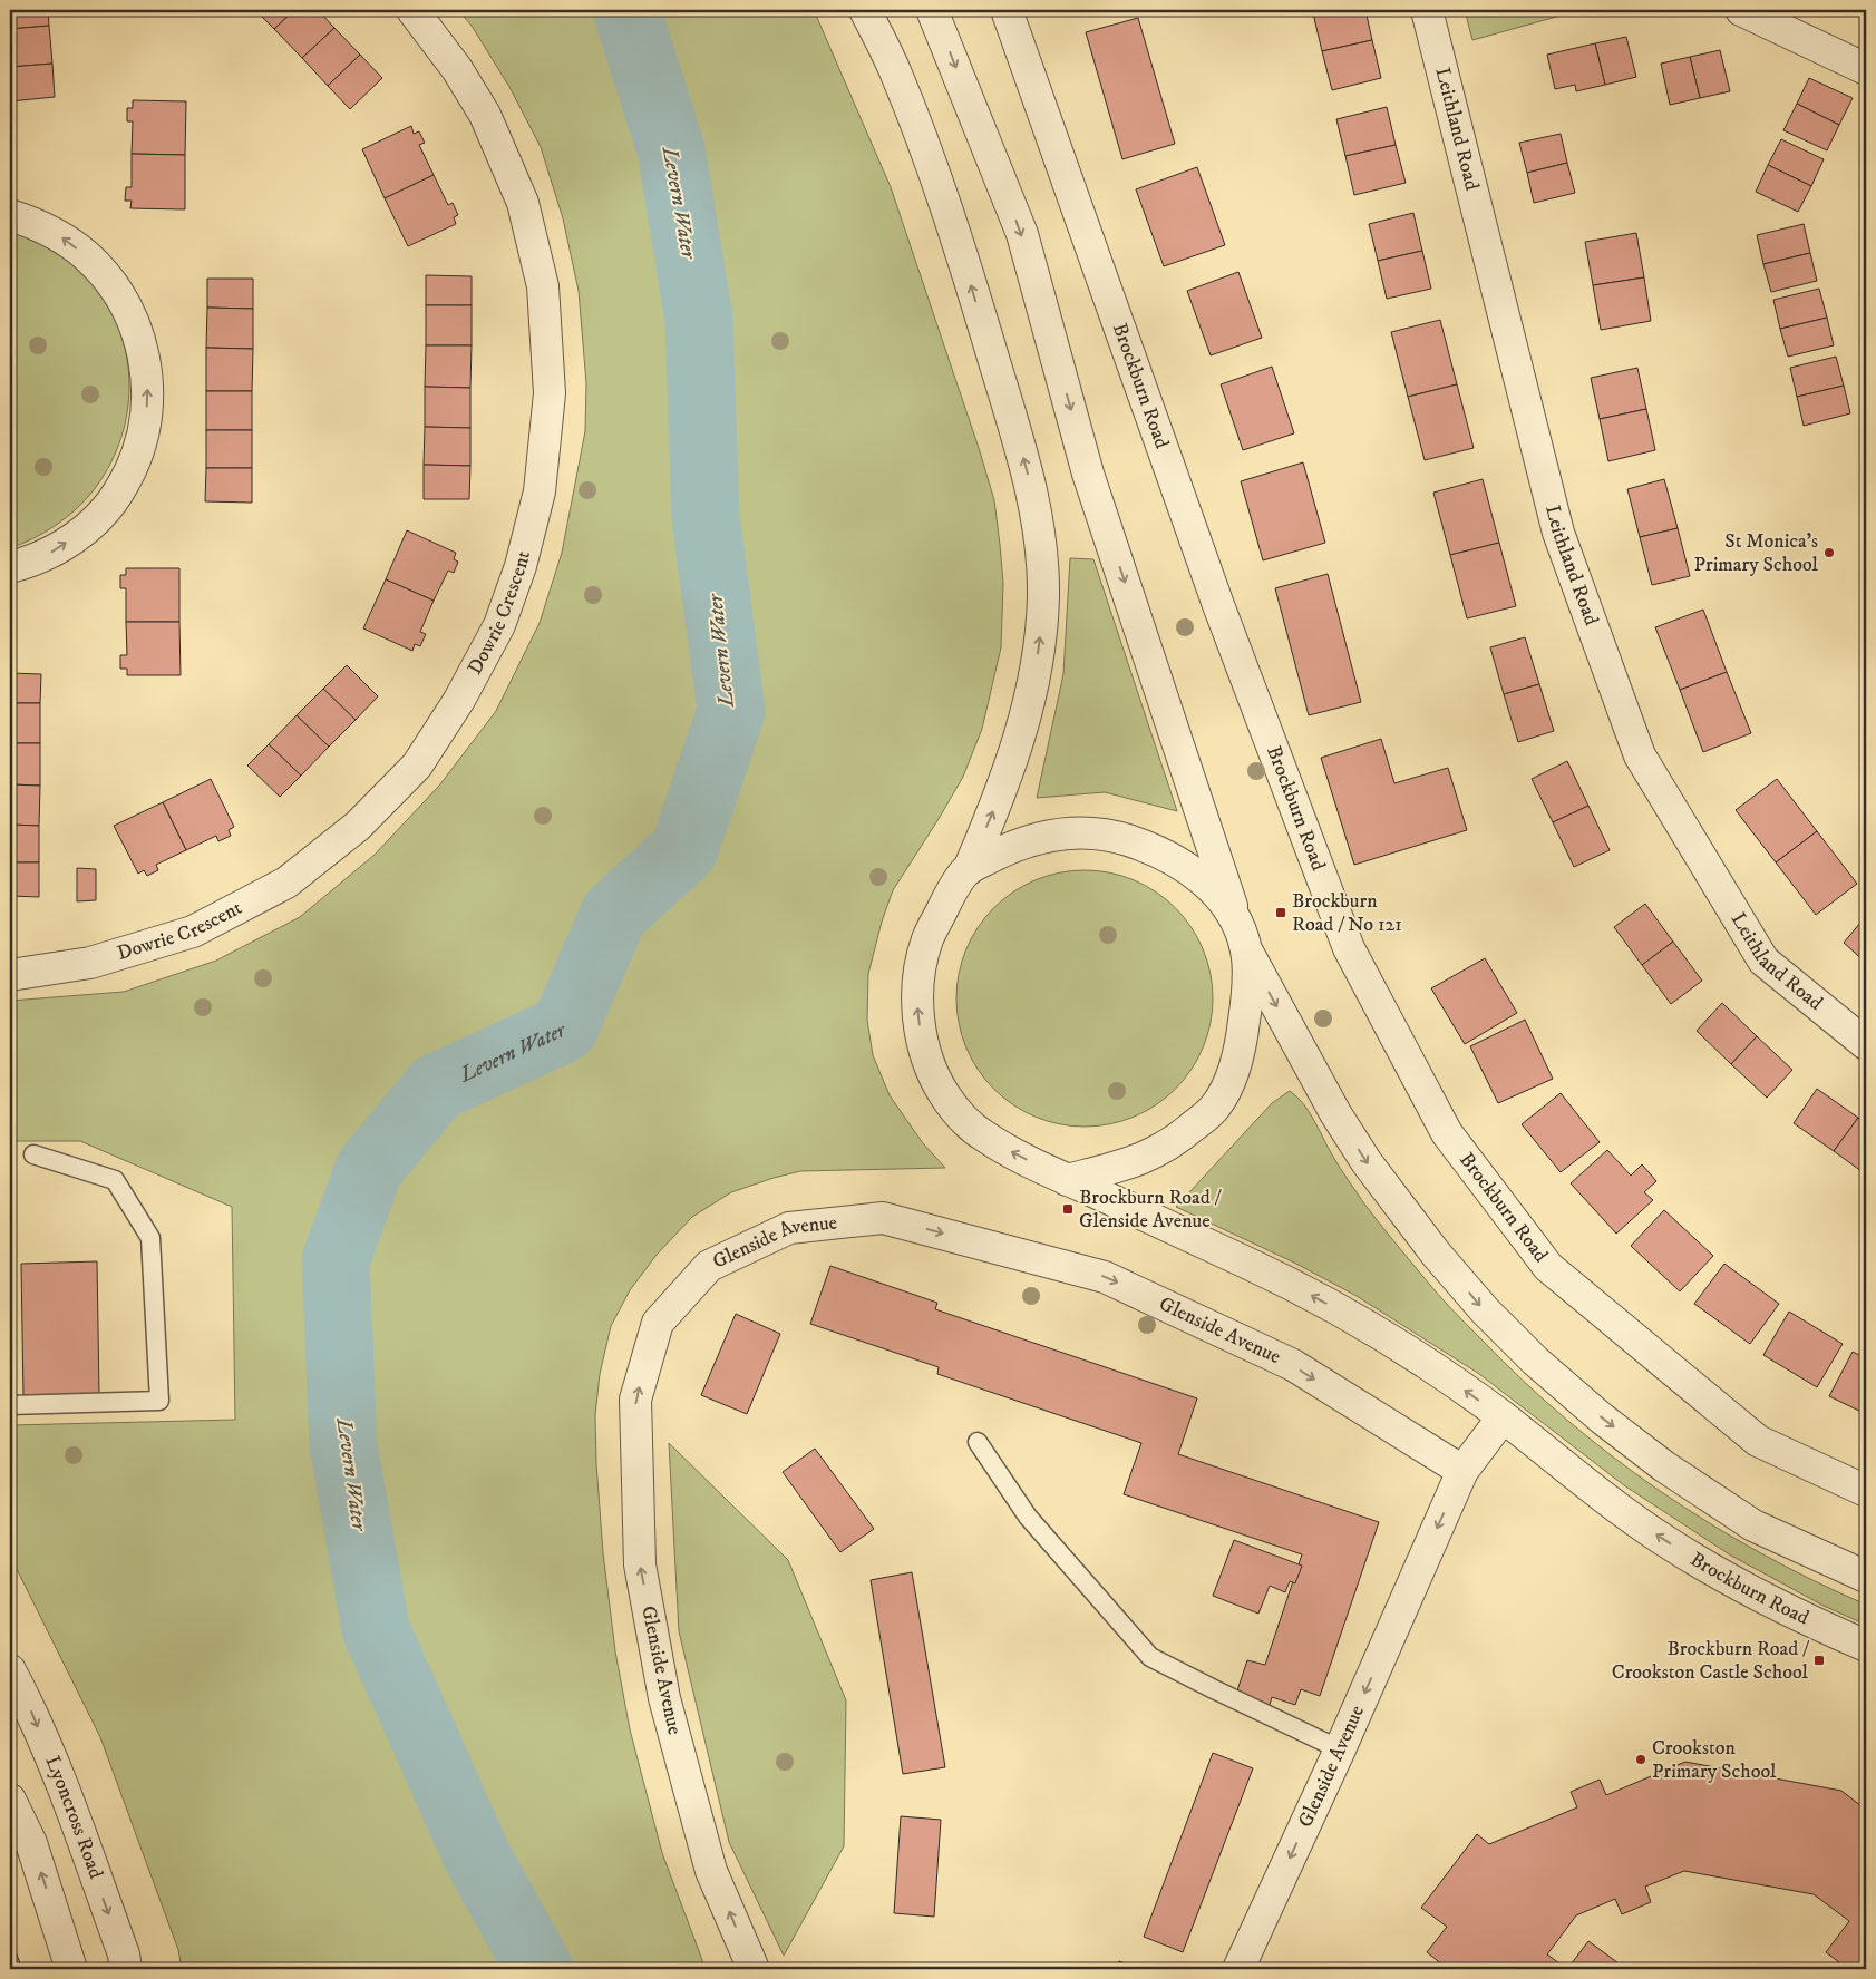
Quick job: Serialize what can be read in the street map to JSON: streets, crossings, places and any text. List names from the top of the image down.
{
  "streets": {
    "street": [
      "Leithland Road",
      "Brockburn Road",
      "Dowrie Crescent",
      "Glenside Avenue",
      "Lyoncross Road"
    ]
  },
  "crossings": [
    ["Brockburn Road", "Glenside Avenue"]
  ],
  "water": ["Levern Water"],
  "places": {
    "other": ["St Monica's Primary School", "Crookston Primary School"],
    "transit": ["Brockburn Road / No 121", "Brockburn Road / Glenside Avenue", "Brockburn Road / Crookston Castle School"]
  }
}
